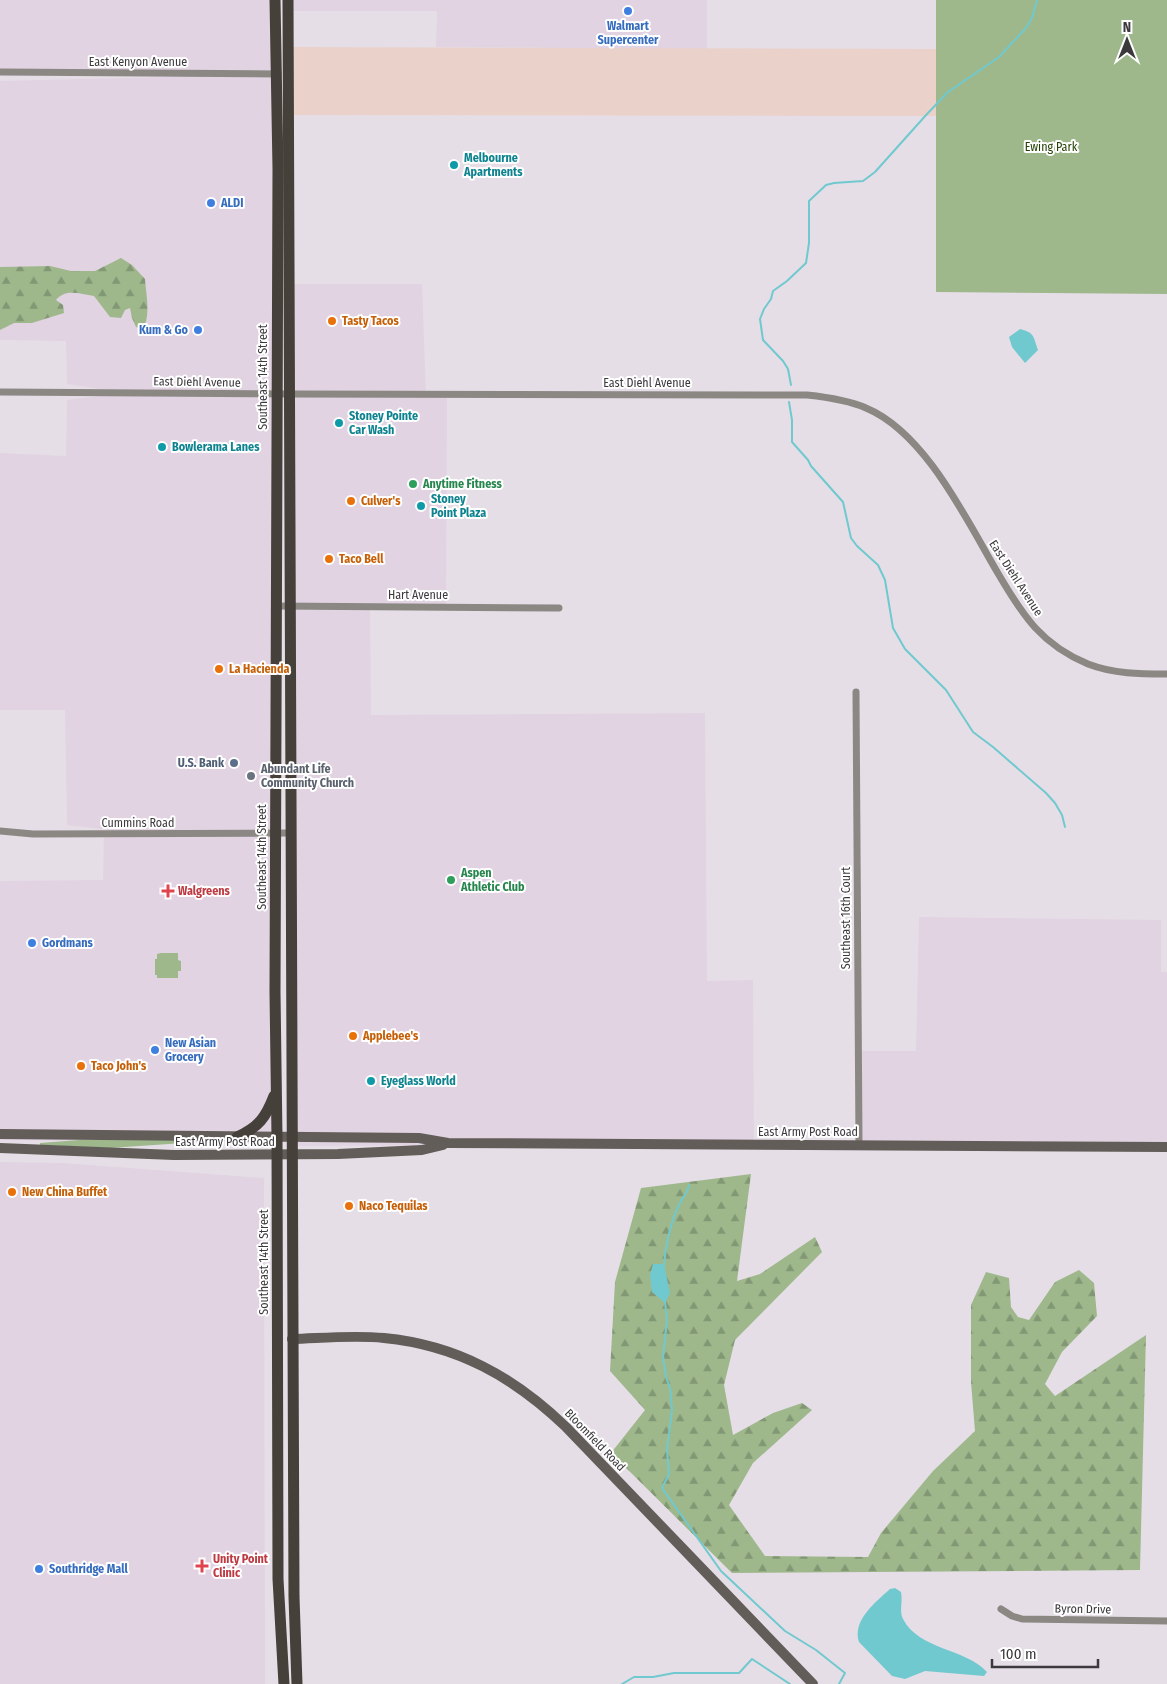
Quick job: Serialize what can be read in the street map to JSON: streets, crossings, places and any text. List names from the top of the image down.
{
  "streets": {
    "main road": ["Southeast 14th Street", "East Army Post Road", "Bloomfield Road"],
    "street": [
      "East Kenyon Avenue",
      "East Diehl Avenue",
      "Hart Avenue",
      "Cummins Road",
      "Southeast 16th Court",
      "Byron Drive"
    ]
  },
  "crossings": [
    ["East Kenyon Avenue", "Southeast 14th Street"],
    ["Southeast 14th Street", "East Diehl Avenue"],
    ["Southeast 14th Street", "Hart Avenue"],
    ["Southeast 14th Street", "Cummins Road"],
    ["Southeast 14th Street", "East Army Post Road"],
    ["Southeast 14th Street", "Bloomfield Road"],
    ["Southeast 16th Court", "East Army Post Road"]
  ],
  "parks": ["Ewing Park"],
  "places": {
    "other": [
      "Walmart Supercenter",
      "Melbourne Apartments",
      "ALDI",
      "Tasty Tacos",
      "Kum & Go",
      "Stoney Pointe Car Wash",
      "Bowlerama Lanes",
      "Anytime Fitness",
      "Culver's",
      "Stoney Point Plaza",
      "Taco Bell",
      "La Hacienda",
      "U.S. Bank",
      "Abundant Life Community Church",
      "Aspen Athletic Club",
      "Gordmans",
      "Applebee's",
      "New Asian Grocery",
      "Taco John's",
      "Eyeglass World",
      "New China Buffet",
      "Naco Tequilas",
      "Southridge Mall"
    ],
    "health": ["Walgreens", "Unity Point Clinic"]
  },
  "scale_bar": "100 m",
  "north": "top"
}
